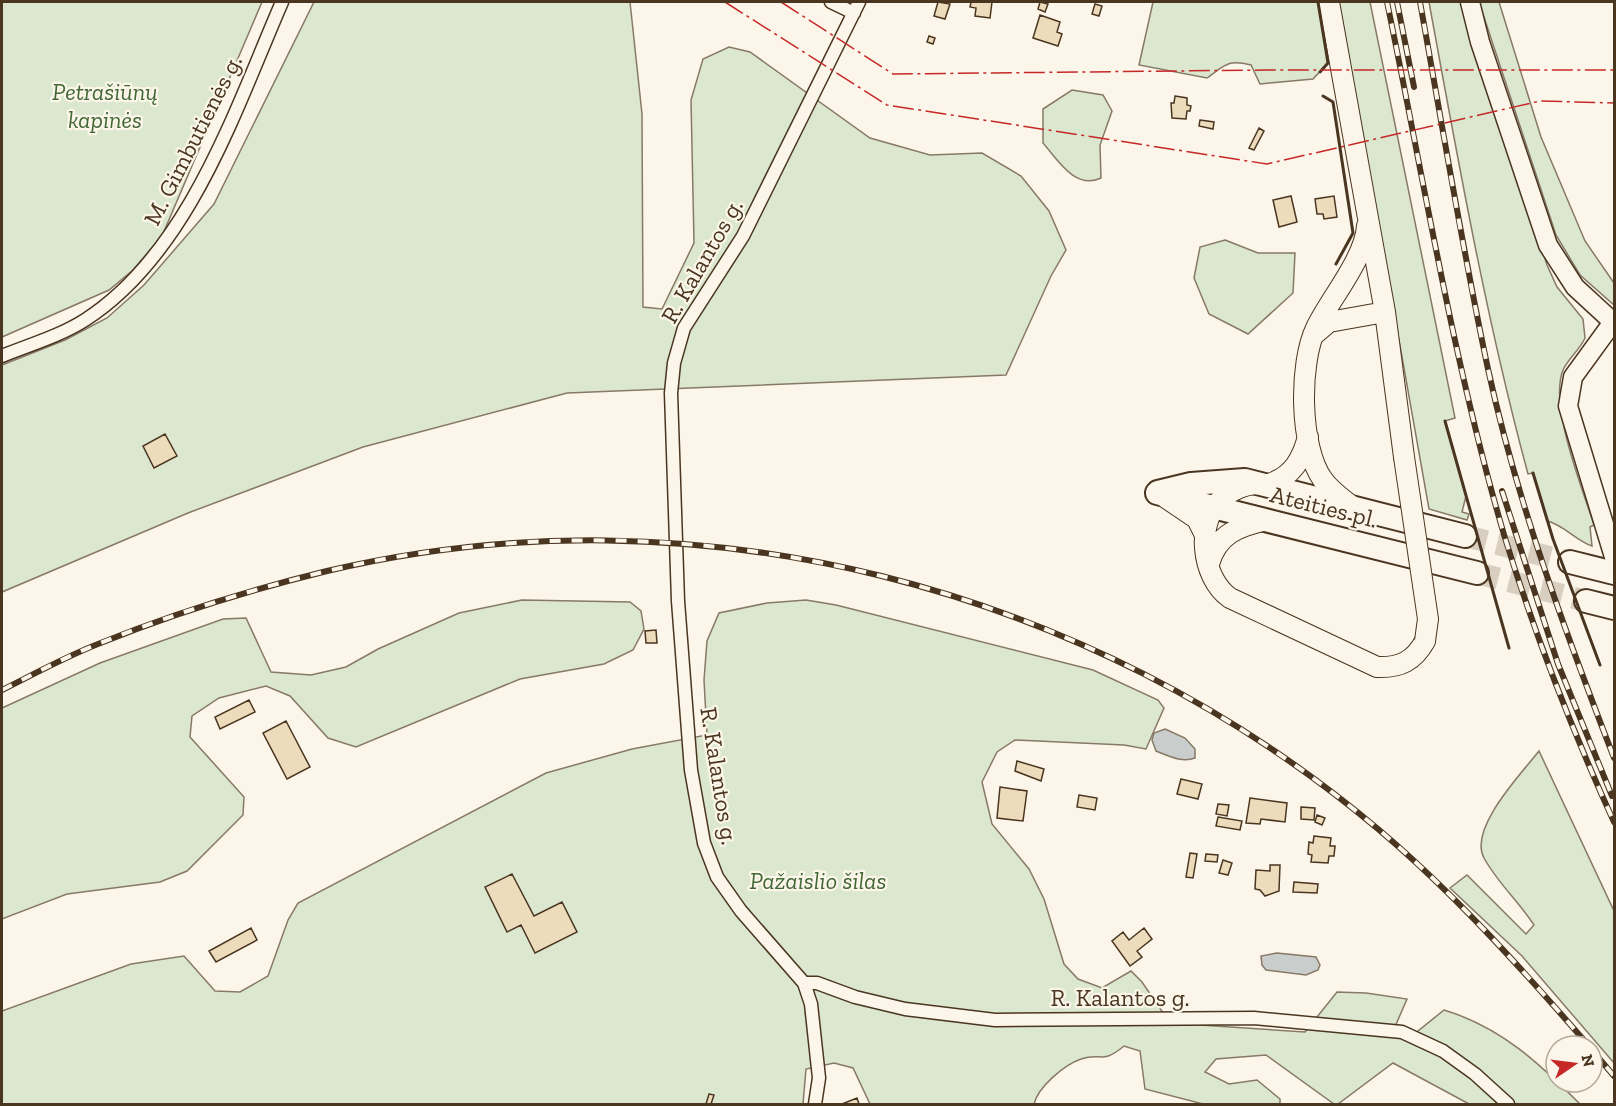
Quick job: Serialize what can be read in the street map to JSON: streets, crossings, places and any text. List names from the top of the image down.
{
  "streets": {
    "highway": ["Ateities pl."],
    "street": ["M. Gimbutienės g.", "R. Kalantos g."]
  },
  "parks": ["Petrašiūnų kapinės", "Pažaislio šilas"],
  "north": "right"
}
